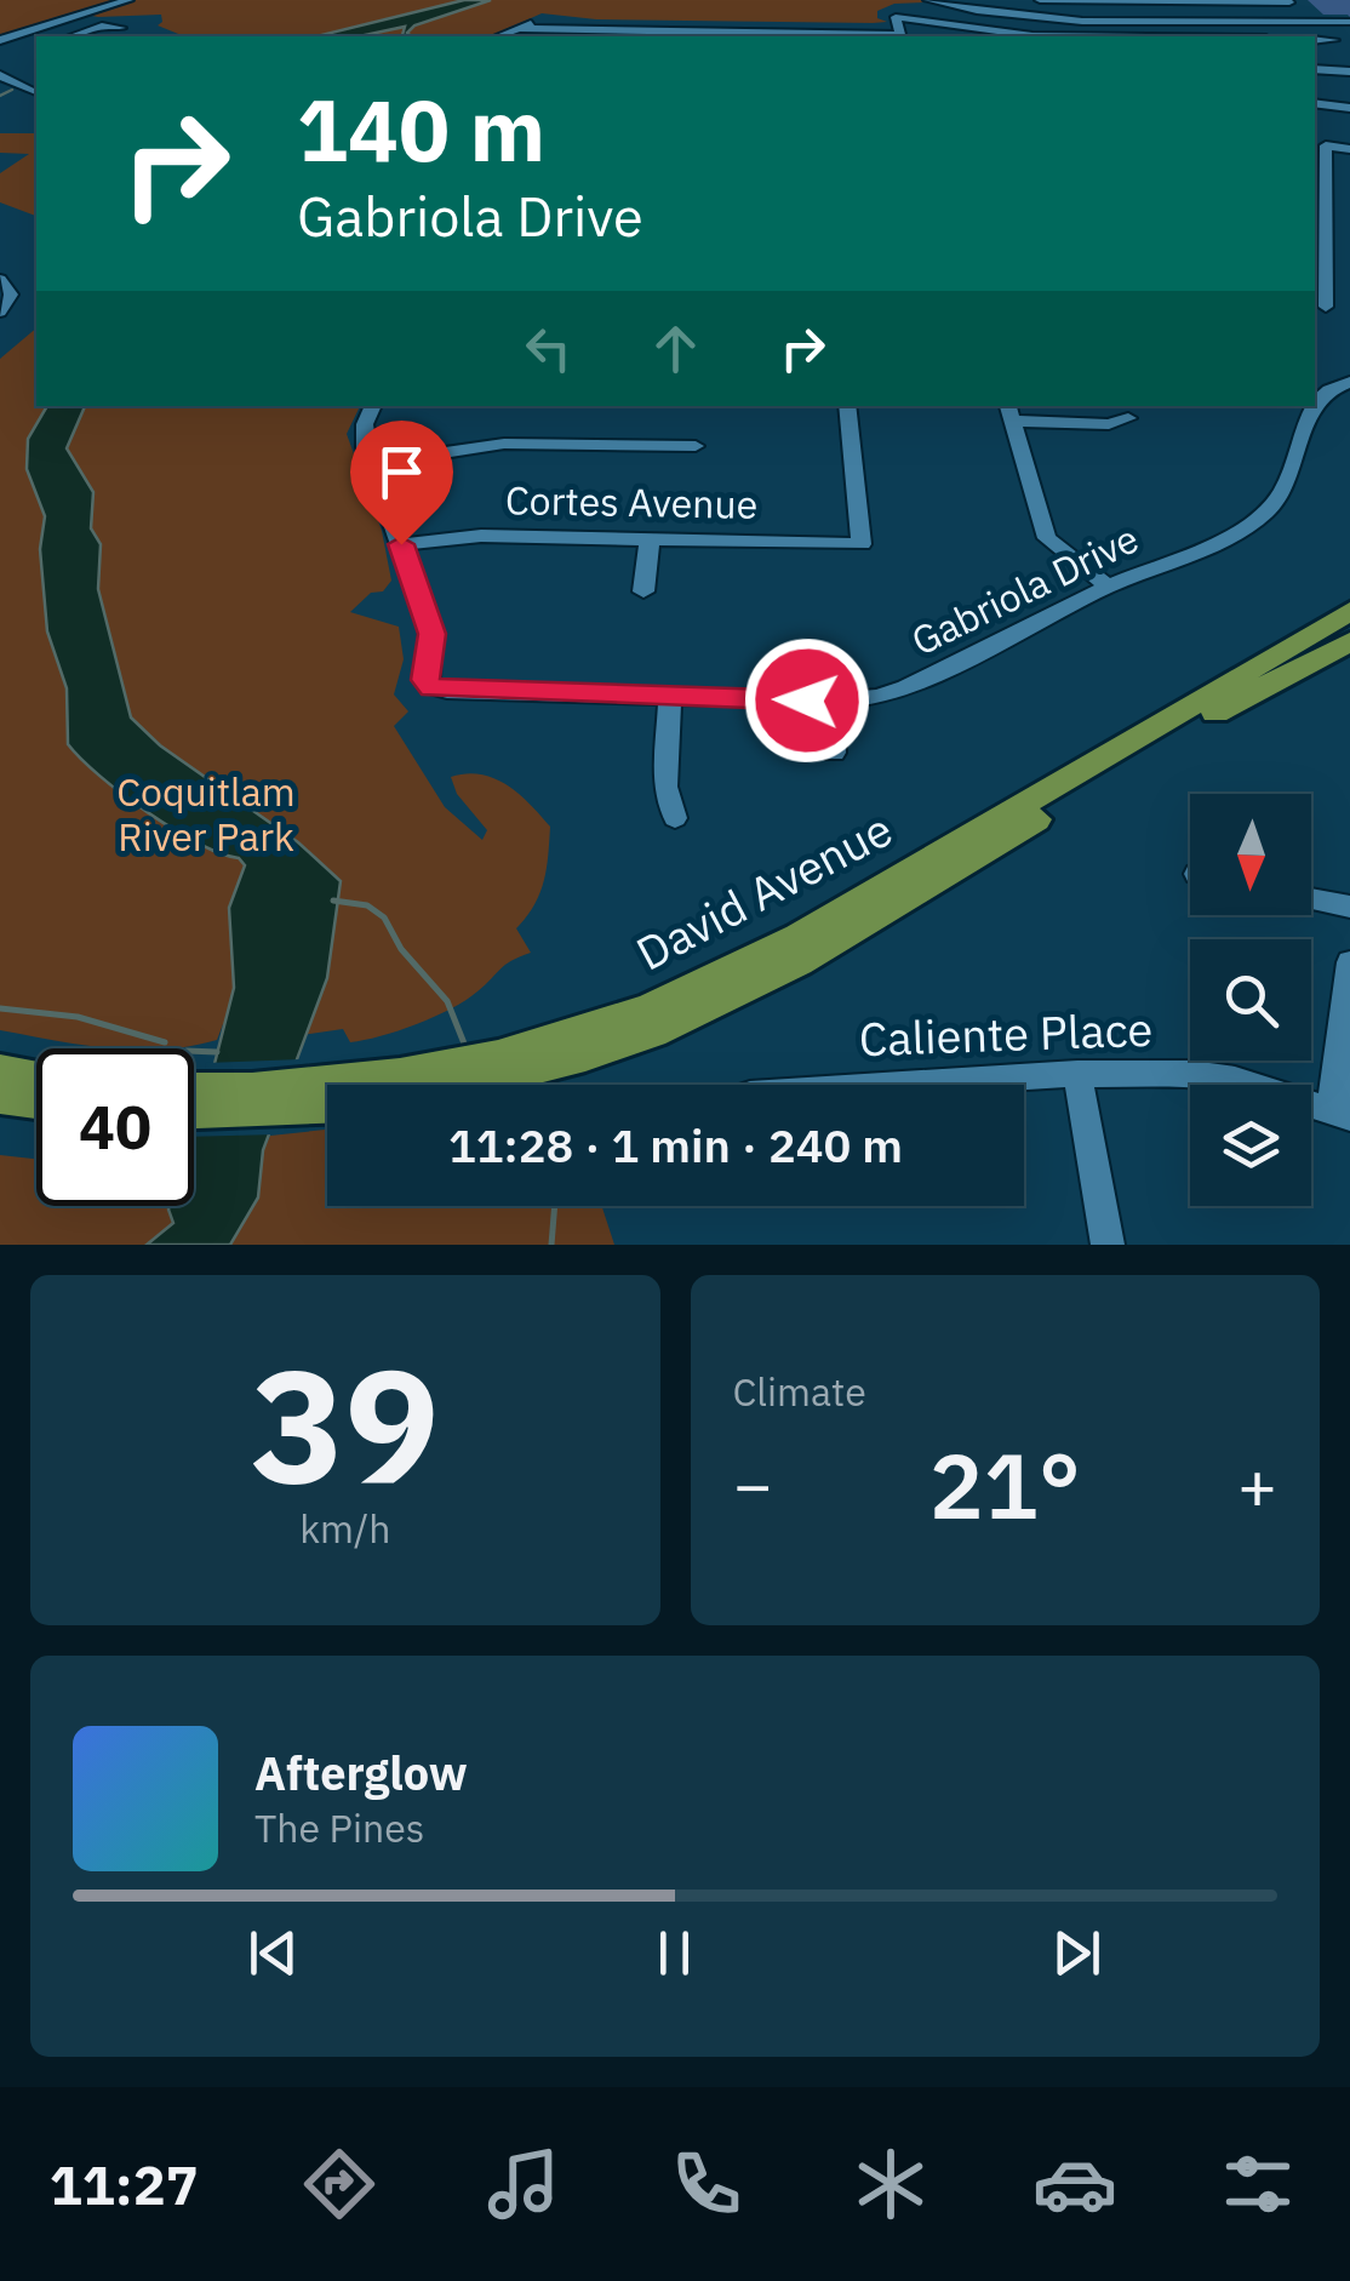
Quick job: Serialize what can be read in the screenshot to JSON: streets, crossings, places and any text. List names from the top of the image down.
{
  "streets": {
    "main road": ["David Avenue"],
    "street": ["Cortes Avenue", "Gabriola Drive", "Caliente Place"]
  },
  "crossings": [
    ["Cortes Avenue", "Gabriola Drive"]
  ],
  "parks": ["Coquitlam River Park"],
  "north": "bottom",
  "page": {
    "turn": ["140 m", "Gabriola Drive"],
    "limit": "40",
    "trip": "11:28 · 1 min · 240 m",
    "tile": [
      ["39", "km/h"],
      "Climate"
    ],
    "heat": ["−", "21°", "+"],
    "song": ["Afterglow", "The Pines"],
    "tabs": "11:27"
  }
}
